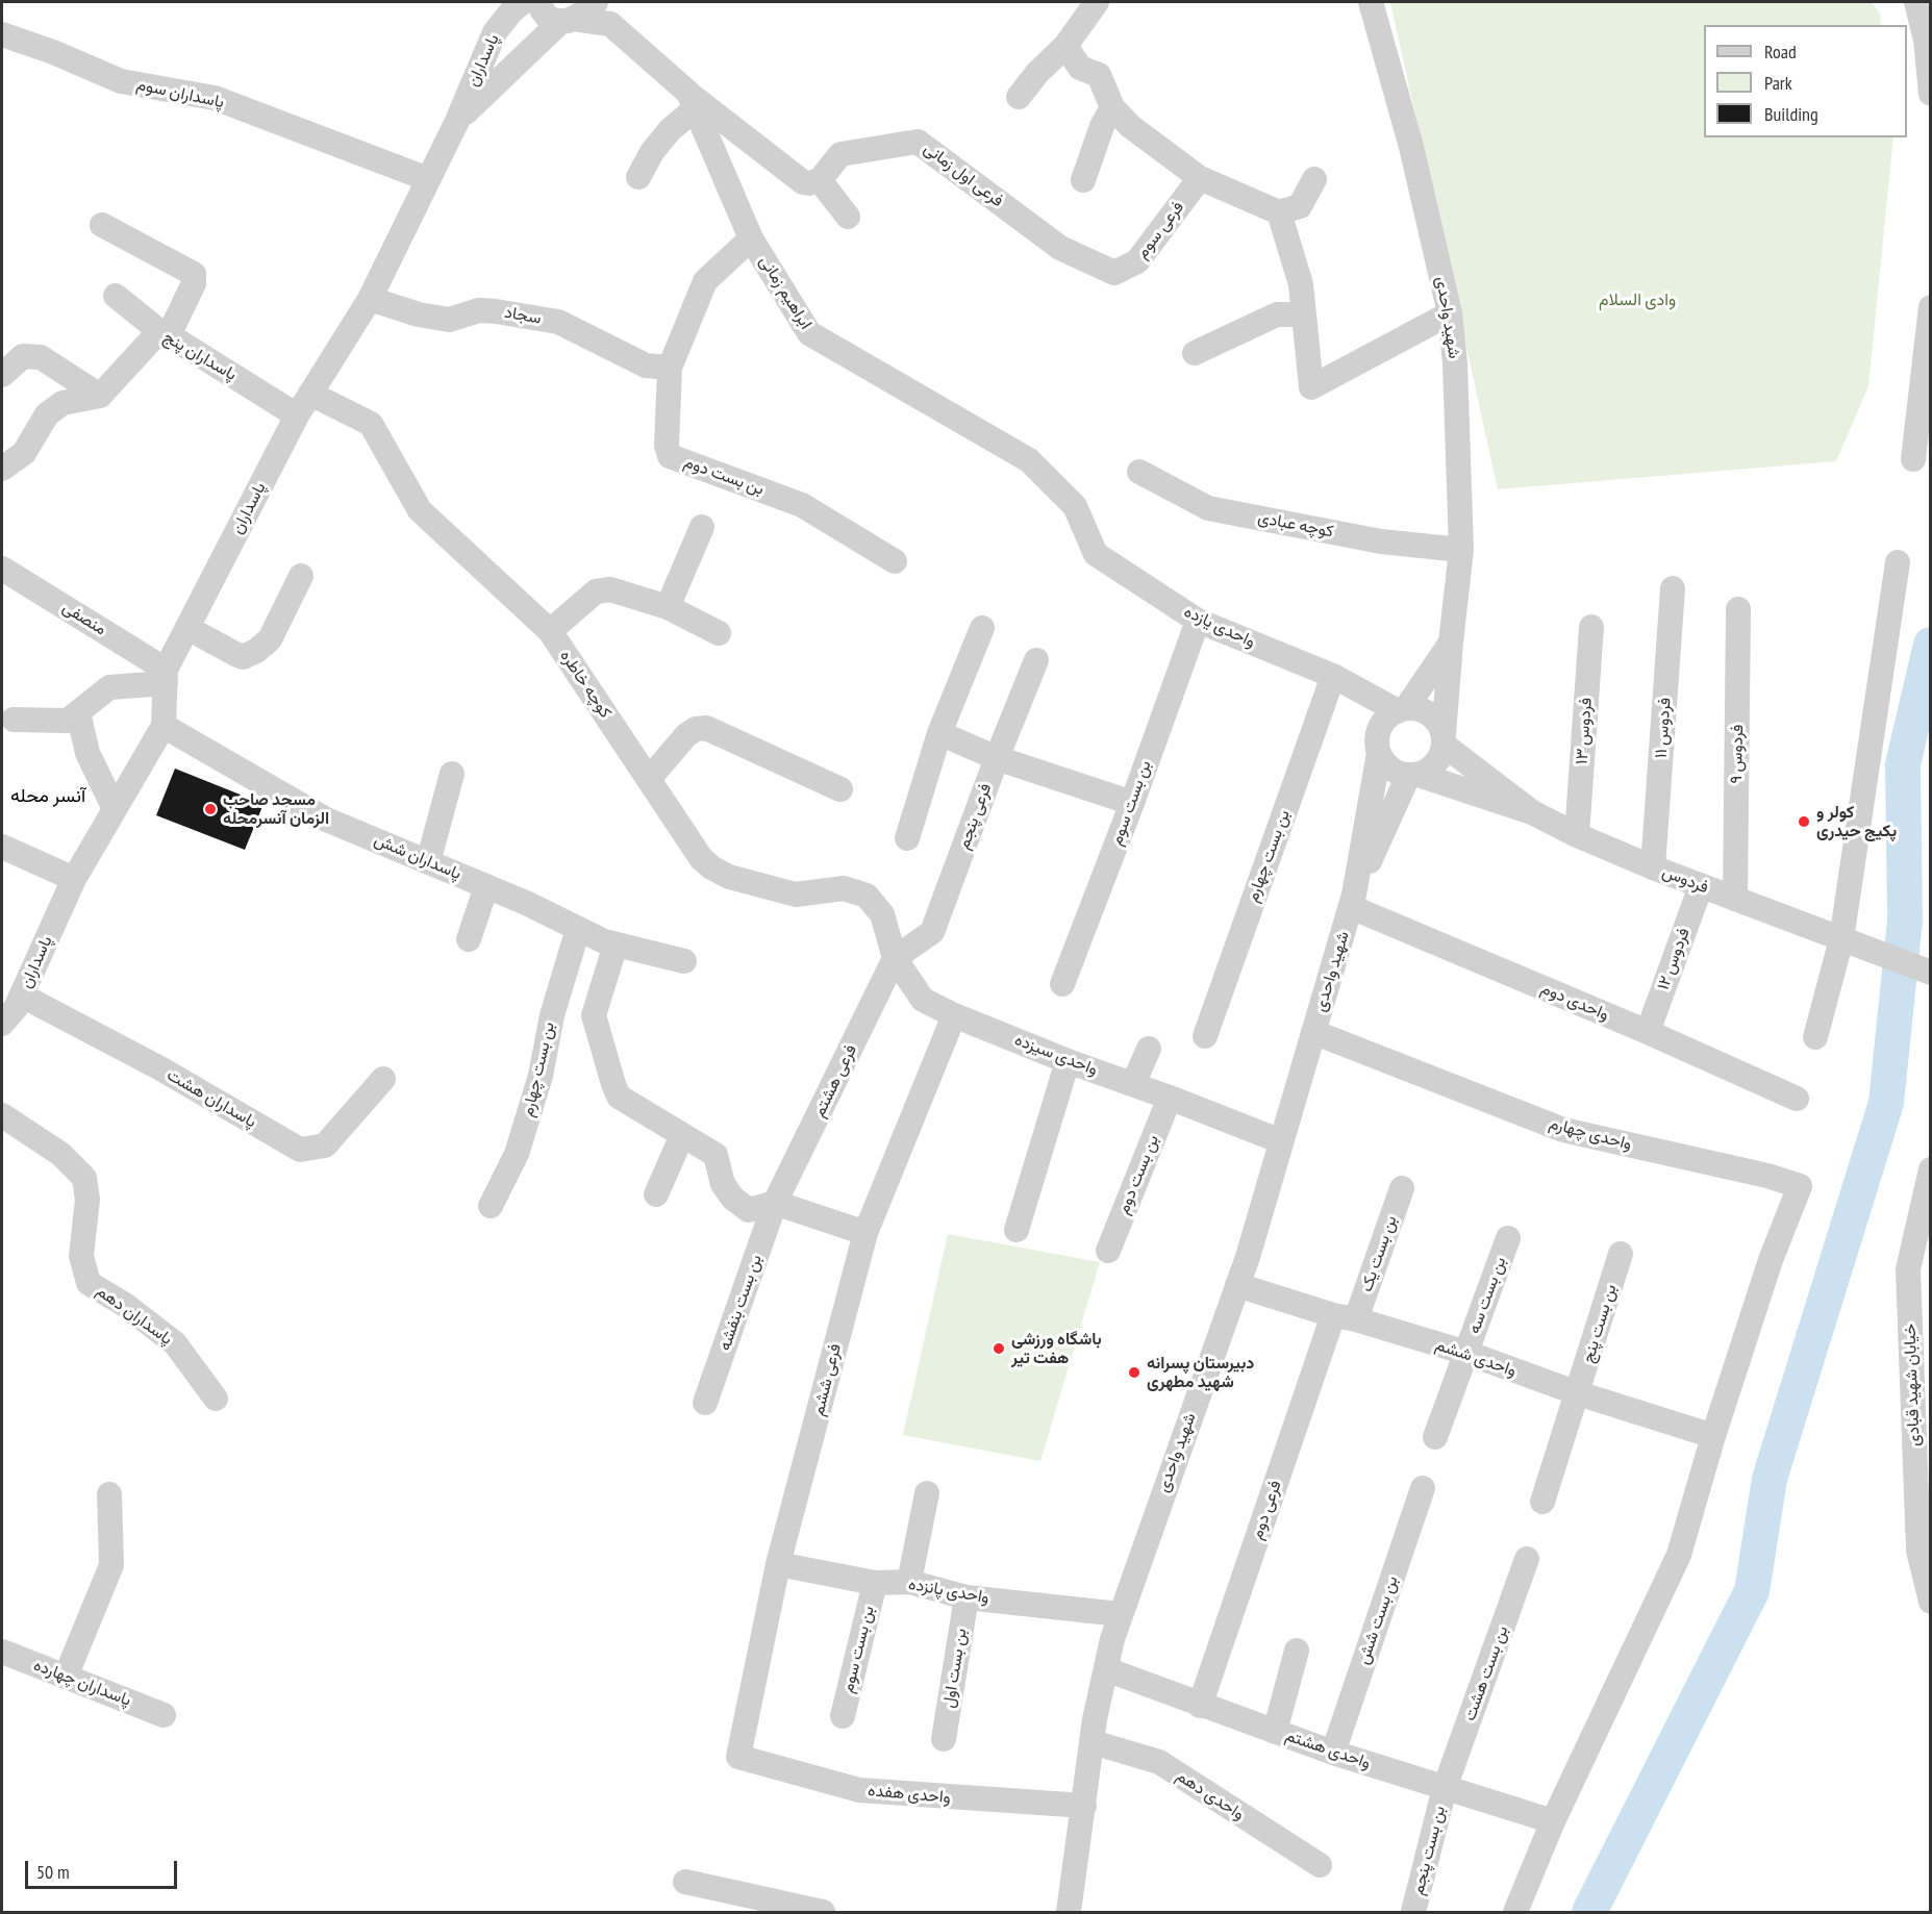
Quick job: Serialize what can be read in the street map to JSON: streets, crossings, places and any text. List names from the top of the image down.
{
  "streets": {
    "street": [
      "پاسداران",
      "پاسداران سوم",
      "فرعی اول زمانی",
      "فرعی سوم",
      "ابراهیم زمانی",
      "سجاد",
      "شهید واحدی",
      "پاسداران پنج",
      "بن بست دوم",
      "کوچه عبادی",
      "منصفی",
      "واحدی یازده",
      "كوچه خاطره",
      "فردوس ۱۱",
      "فردوس ۱۳",
      "فردوس ۹",
      "بن بست سوم",
      "فرعی پنجم",
      "بن بست چهارم",
      "پاسداران شش",
      "فردوس",
      "فردوس ۱۲",
      "واحدی دوم",
      "واحدی سیزده",
      "فرعی هشتم",
      "پاسداران هشت",
      "واحدی چهارم",
      "بن بست یک",
      "بن بست سه",
      "بن بست بنفشه",
      "پاسداران دهم",
      "بن بست پنج",
      "واحدی ششم",
      "فرعی ششم",
      "خیابان شهید قبادی",
      "فرعی دوم",
      "واحدی پانزده",
      "بن بست شش",
      "بن بست اول",
      "بن بست هشت",
      "پاسداران چهارده",
      "واحدی هشتم",
      "واحدی هفده",
      "واحدی دهم",
      "بن بست پنجم"
    ]
  },
  "crossings": [
    ["پاسداران", "پاسداران سوم"],
    ["پاسداران", "سجاد"],
    ["پاسداران", "پاسداران پنج"],
    ["پاسداران", "منصفی"],
    ["پاسداران", "كوچه خاطره"],
    ["پاسداران", "پاسداران شش"],
    ["پاسداران", "پاسداران هشت"],
    ["فرعی اول زمانی", "فرعی سوم"],
    ["ابراهیم زمانی", "بن بست دوم"],
    ["ابراهیم زمانی", "واحدی یازده"],
    ["سجاد", "بن بست دوم"],
    ["شهید واحدی", "کوچه عبادی"],
    ["شهید واحدی", "واحدی یازده"],
    ["شهید واحدی", "واحدی دوم"],
    ["شهید واحدی", "واحدی سیزده"],
    ["شهید واحدی", "واحدی چهارم"],
    ["شهید واحدی", "واحدی ششم"],
    ["شهید واحدی", "واحدی پانزده"],
    ["شهید واحدی", "واحدی هشتم"],
    ["شهید واحدی", "واحدی هفده"],
    ["شهید واحدی", "واحدی دهم"],
    ["بن بست دوم", "واحدی سیزده"],
    ["واحدی یازده", "بن بست سوم"],
    ["واحدی یازده", "بن بست چهارم"],
    ["كوچه خاطره", "واحدی سیزده"],
    ["فردوس ۱۱", "فردوس"],
    ["فردوس ۱۳", "فردوس"],
    ["فردوس ۹", "فردوس"],
    ["بن بست سوم", "واحدی پانزده"],
    ["فرعی پنجم", "واحدی سیزده"],
    ["فرعی پنجم", "فرعی هشتم"],
    ["بن بست چهارم", "پاسداران شش"],
    ["فردوس", "فردوس ۱۲"],
    ["فردوس ۱۲", "واحدی دوم"],
    ["واحدی سیزده", "فرعی هشتم"],
    ["واحدی سیزده", "فرعی ششم"],
    ["فرعی هشتم", "بن بست بنفشه"],
    ["واحدی چهارم", "واحدی ششم"],
    ["بن بست یک", "واحدی ششم"],
    ["بن بست یک", "فرعی دوم"],
    ["بن بست سه", "واحدی ششم"],
    ["بن بست پنج", "واحدی ششم"],
    ["واحدی ششم", "فرعی دوم"],
    ["فرعی ششم", "واحدی پانزده"],
    ["فرعی ششم", "واحدی هفده"],
    ["فرعی دوم", "واحدی هشتم"],
    ["واحدی پانزده", "بن بست اول"],
    ["بن بست شش", "واحدی هشتم"],
    ["بن بست هشت", "واحدی هشتم"],
    ["بن بست هشت", "بن بست پنجم"],
    ["واحدی هشتم", "بن بست پنجم"]
  ],
  "districts": ["آنسر محله"],
  "parks": ["وادی السلام"],
  "places": [
    "مسجد صاحب الزمان آنسرمحله",
    "کولر و پکیج حیدری",
    "باشگاه ورزشی هفت تیر",
    "دبیرستان پسرانه شهید مطهری"
  ],
  "legend": ["Road", "Park", "Building"],
  "scale_bar": "50 m"
}
